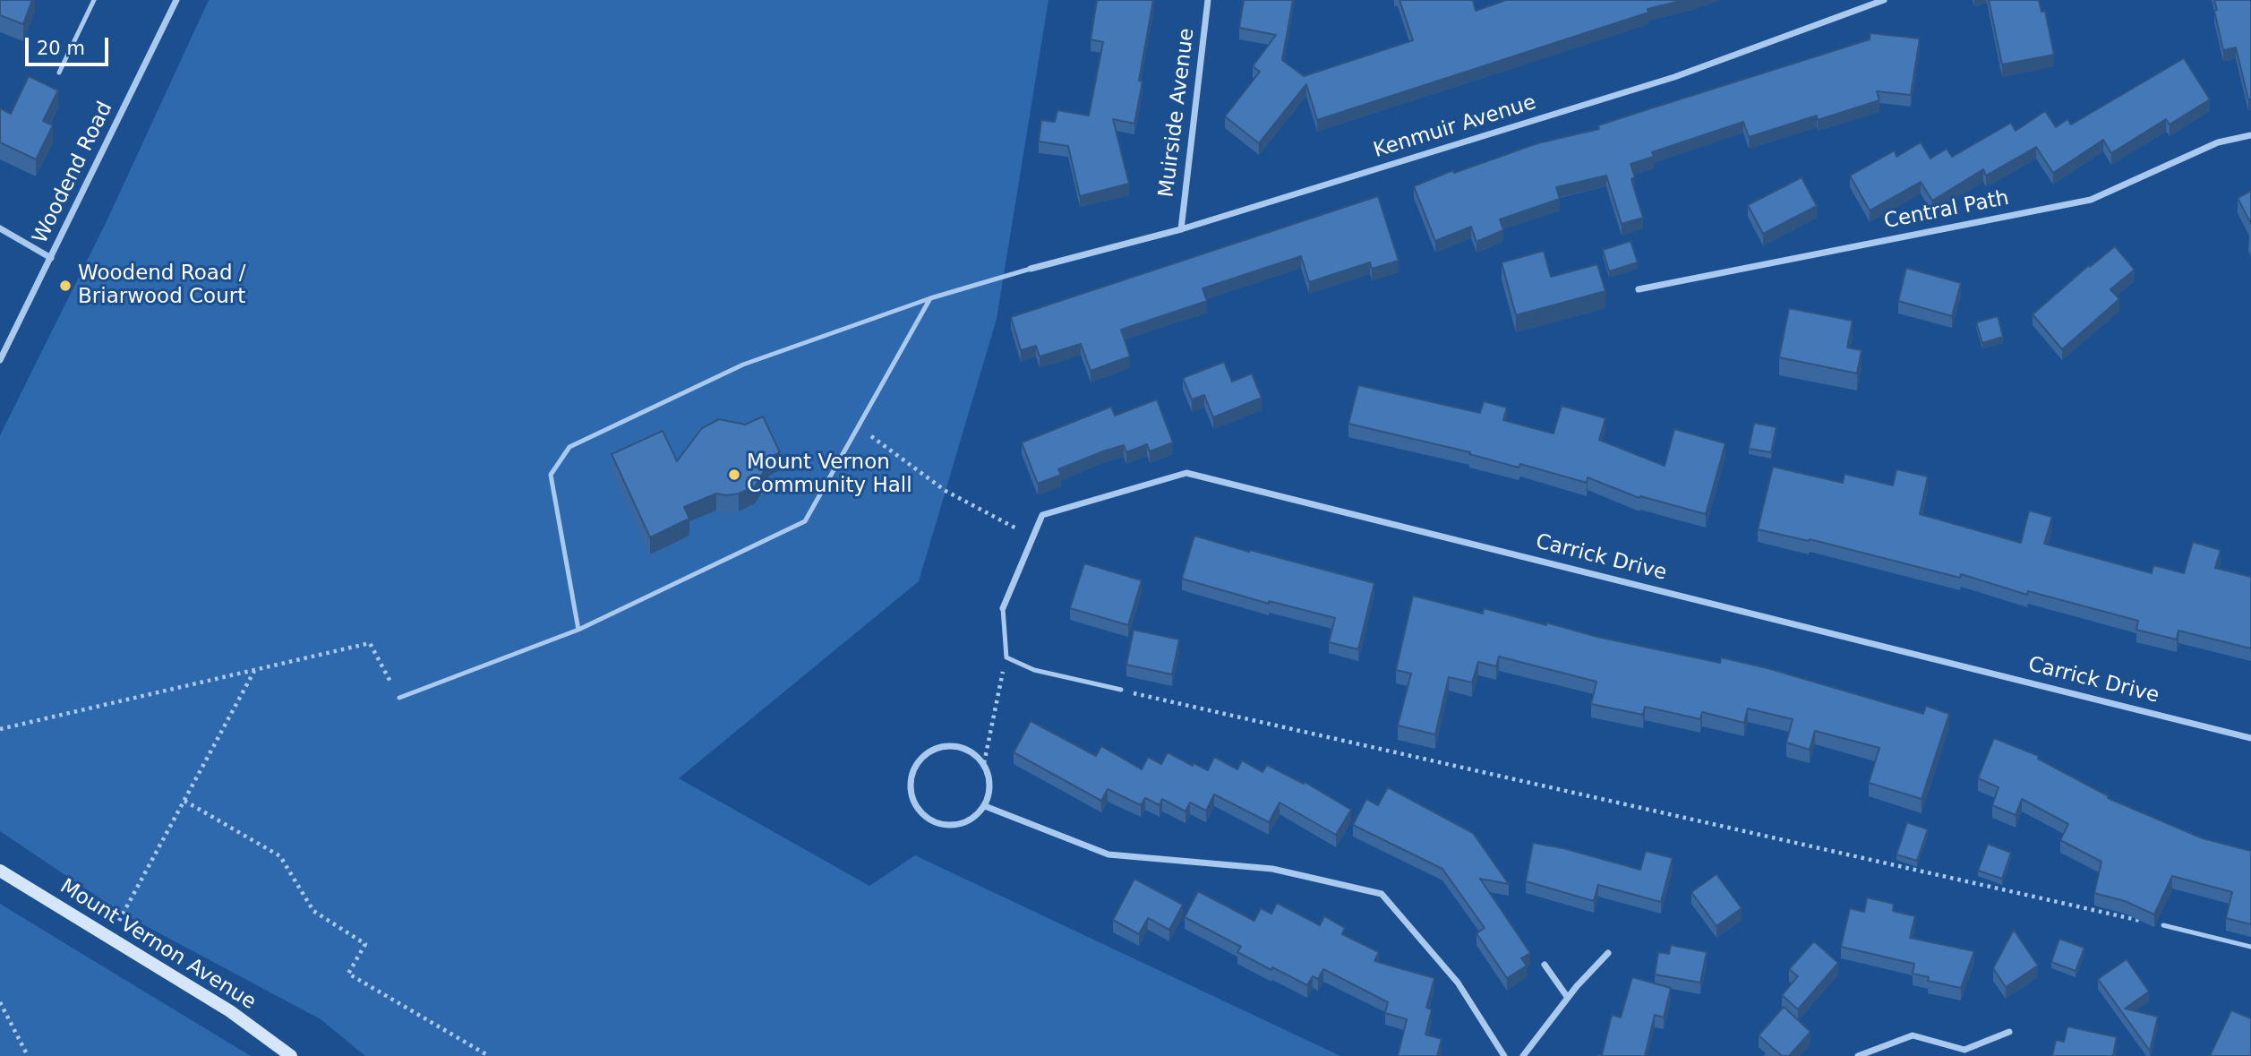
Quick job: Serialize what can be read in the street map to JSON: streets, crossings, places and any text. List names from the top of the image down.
{
  "streets": {
    "main road": ["Mount Vernon Avenue"],
    "street": [
      "Muirside Avenue",
      "Kenmuir Avenue",
      "Woodend Road",
      "Central Path",
      "Carrick Drive"
    ]
  },
  "crossings": [
    ["Muirside Avenue", "Kenmuir Avenue"]
  ],
  "places": ["Woodend Road / Briarwood Court", "Mount Vernon Community Hall"],
  "scale_bar": "20 m"
}
